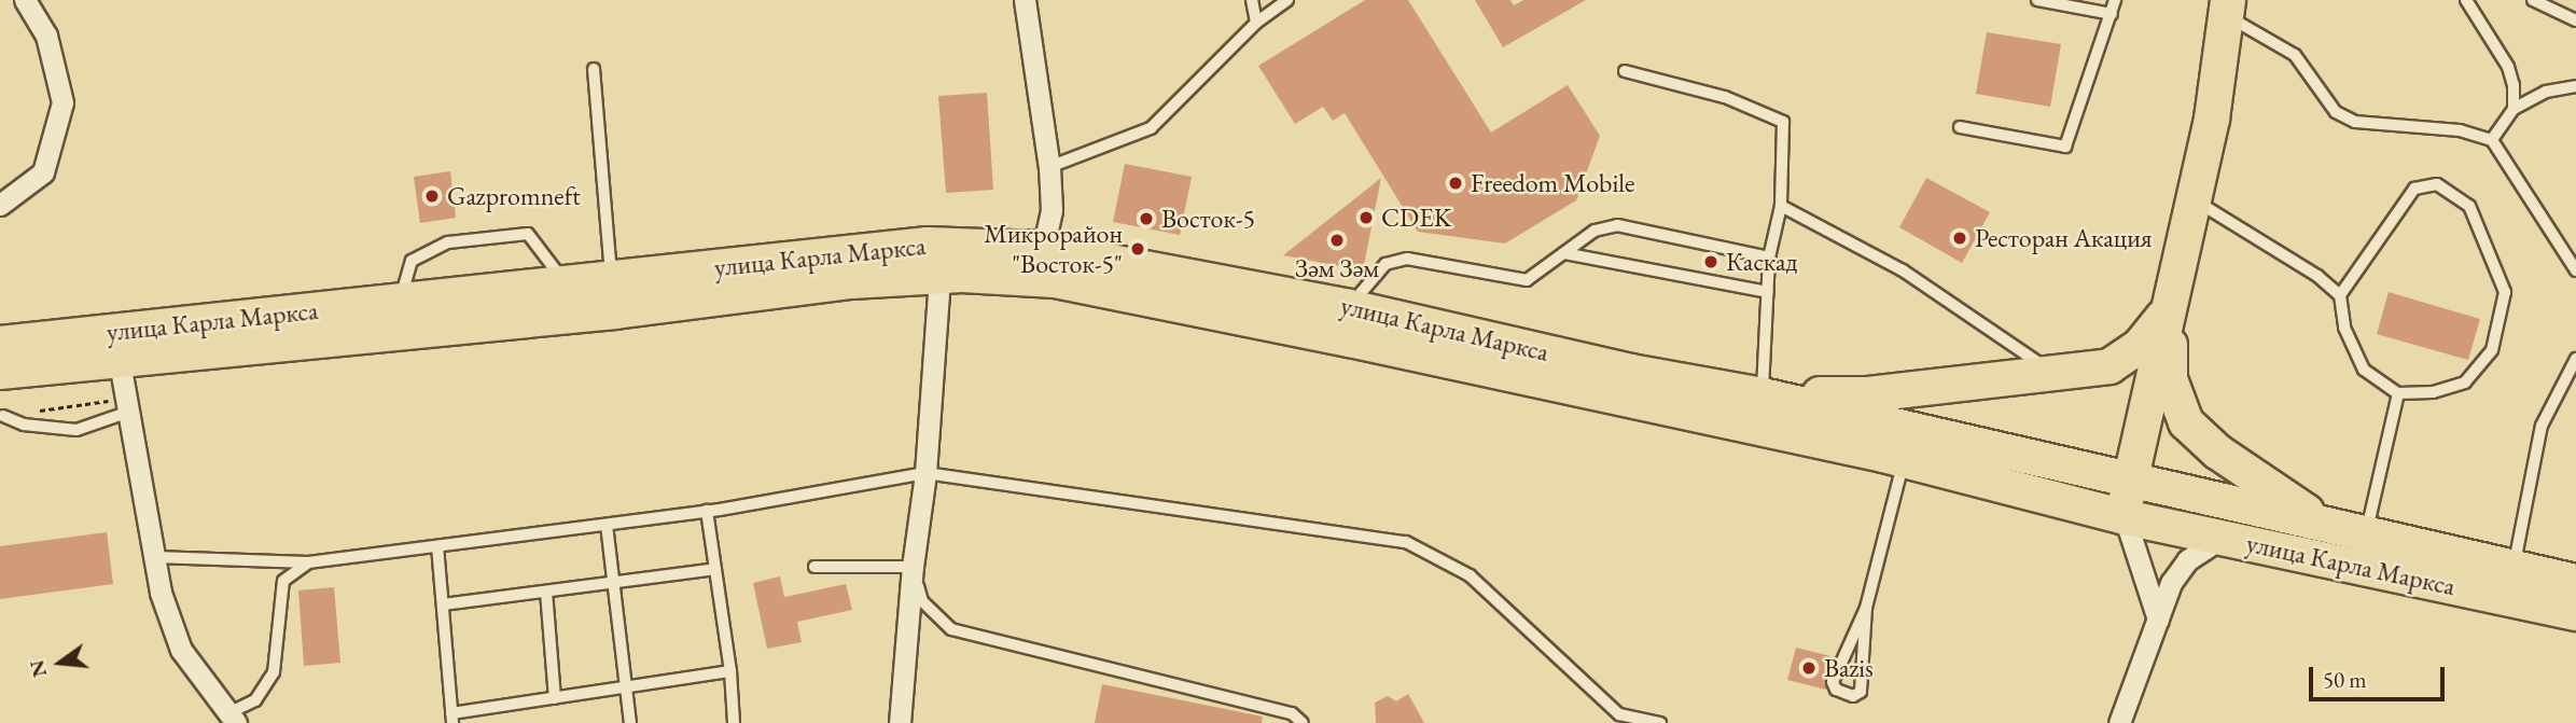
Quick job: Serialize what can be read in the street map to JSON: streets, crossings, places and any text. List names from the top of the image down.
{
  "streets": {
    "main road": ["улица Карла Маркса"]
  },
  "places": [
    "Freedom Mobile",
    "Gazpromneft",
    "CDEK",
    "Восток-5",
    "Ресторан Акация",
    "Зәм Зәм",
    "Микрорайон \"Восток-5\"",
    "Каскад",
    "Bazis"
  ],
  "scale_bar": "50 m",
  "north": "left"
}
